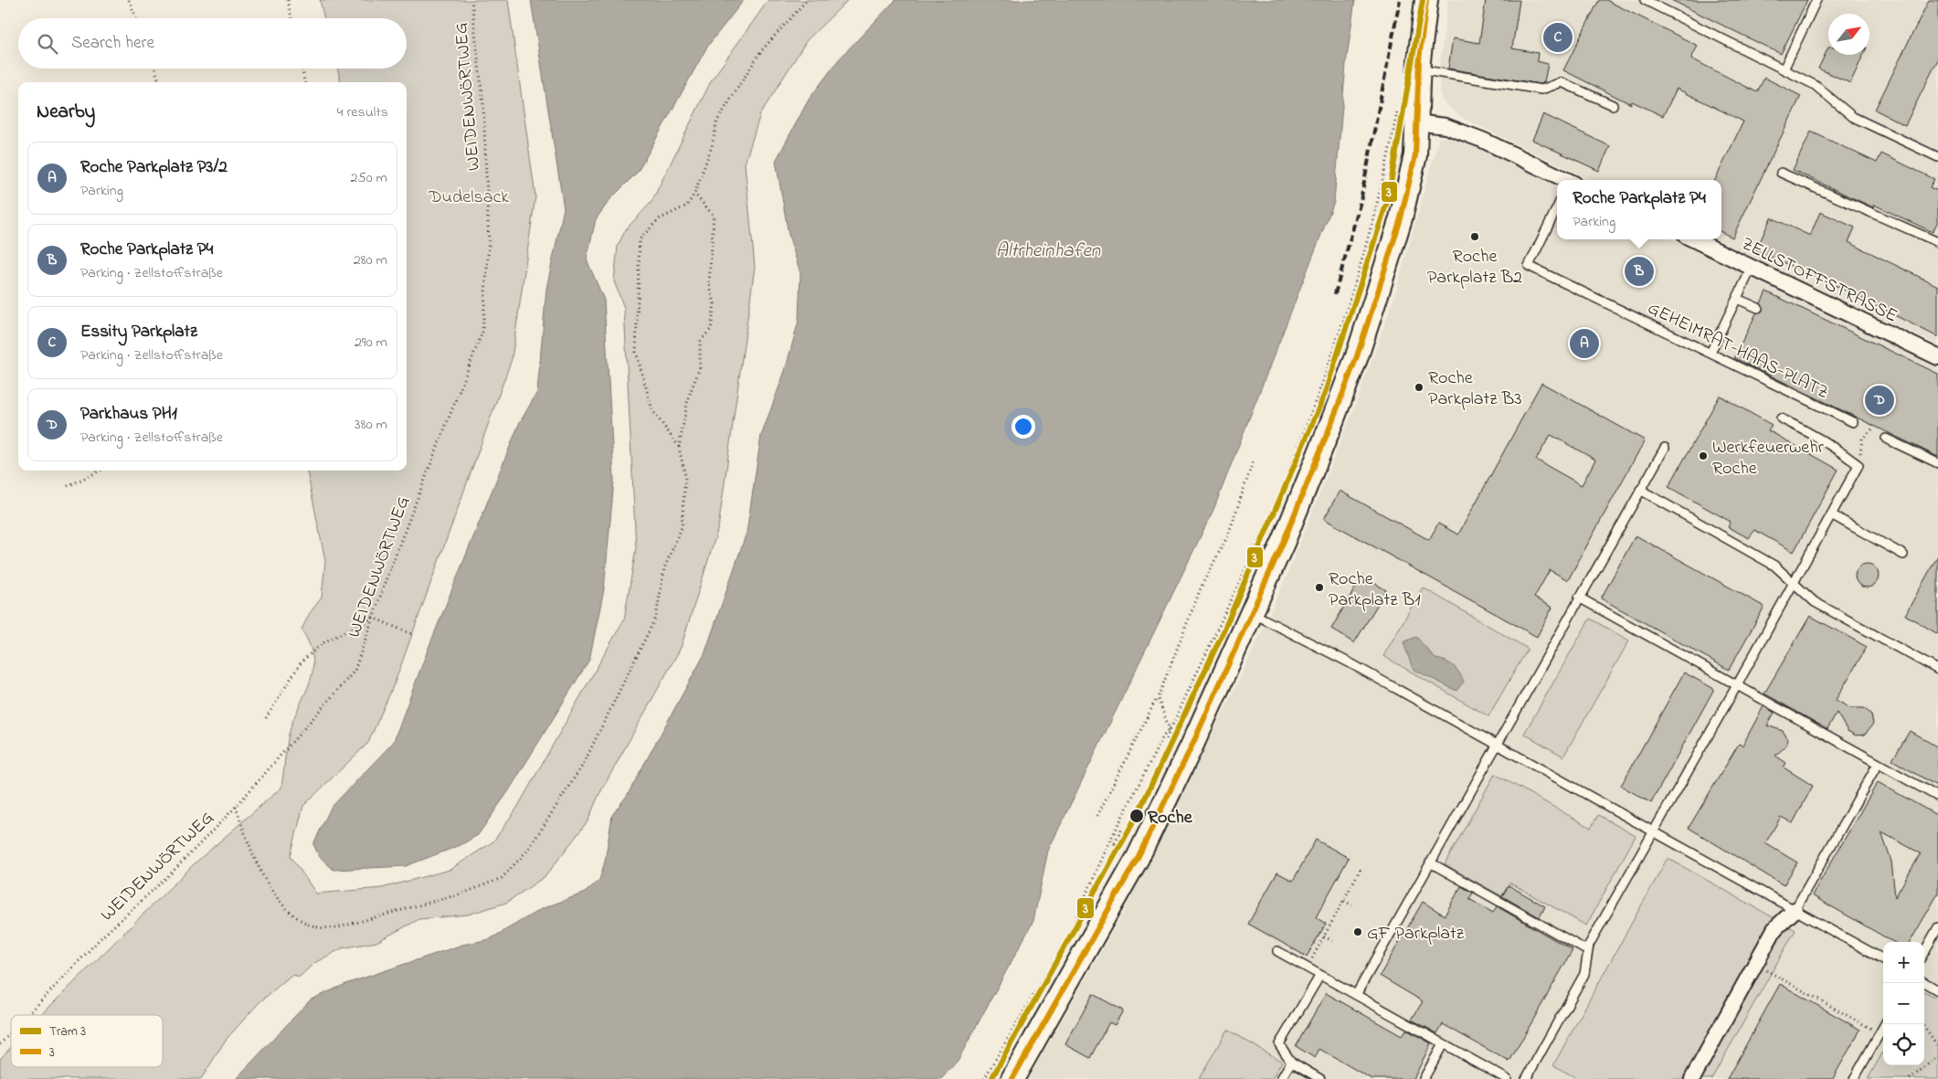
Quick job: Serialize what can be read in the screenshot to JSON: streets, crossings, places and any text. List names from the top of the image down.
{
  "streets": {
    "street": ["ZELLSTOFFSTRASSE"],
    "lane": ["GEHEIMRAT-HAAS-PLATZ"],
    "path": ["WEIDENWÖRTWEG"]
  },
  "water": ["Altrheinhafen"],
  "parks": ["Dudelsack"],
  "places": [
    "Roche Parkplatz B2",
    "Roche Parkplatz B3",
    "Werkfeuerwehr Roche",
    "Roche Parkplatz B1",
    "Roche",
    "GF Parkplatz"
  ],
  "lines": ["tram line 3", "transit line 3"],
  "legend": ["Tram 3", "3"],
  "north": "top right",
  "page": {
    "search": "Search here",
    "pins": [
      "C",
      "B",
      "A",
      "D"
    ],
    "heading": ["Nearby", "4 results"],
    "list": [
      {
        "mark": "A",
        "name": "Roche Parkplatz P3/2",
        "note": "Parking",
        "value": "250 m"
      },
      {
        "mark": "B",
        "name": "Roche Parkplatz P4",
        "note": "Parking · Zellstoffstraße",
        "value": "280 m"
      },
      {
        "mark": "C",
        "name": "Essity Parkplatz",
        "note": "Parking · Zellstoffstraße",
        "value": "290 m"
      },
      {
        "mark": "D",
        "name": "Parkhaus PH1",
        "note": "Parking · Zellstoffstraße",
        "value": "380 m"
      }
    ],
    "popup": ["Roche Parkplatz P4", "Parking"],
    "map_buttons": ["+", "−"]
  }
}
